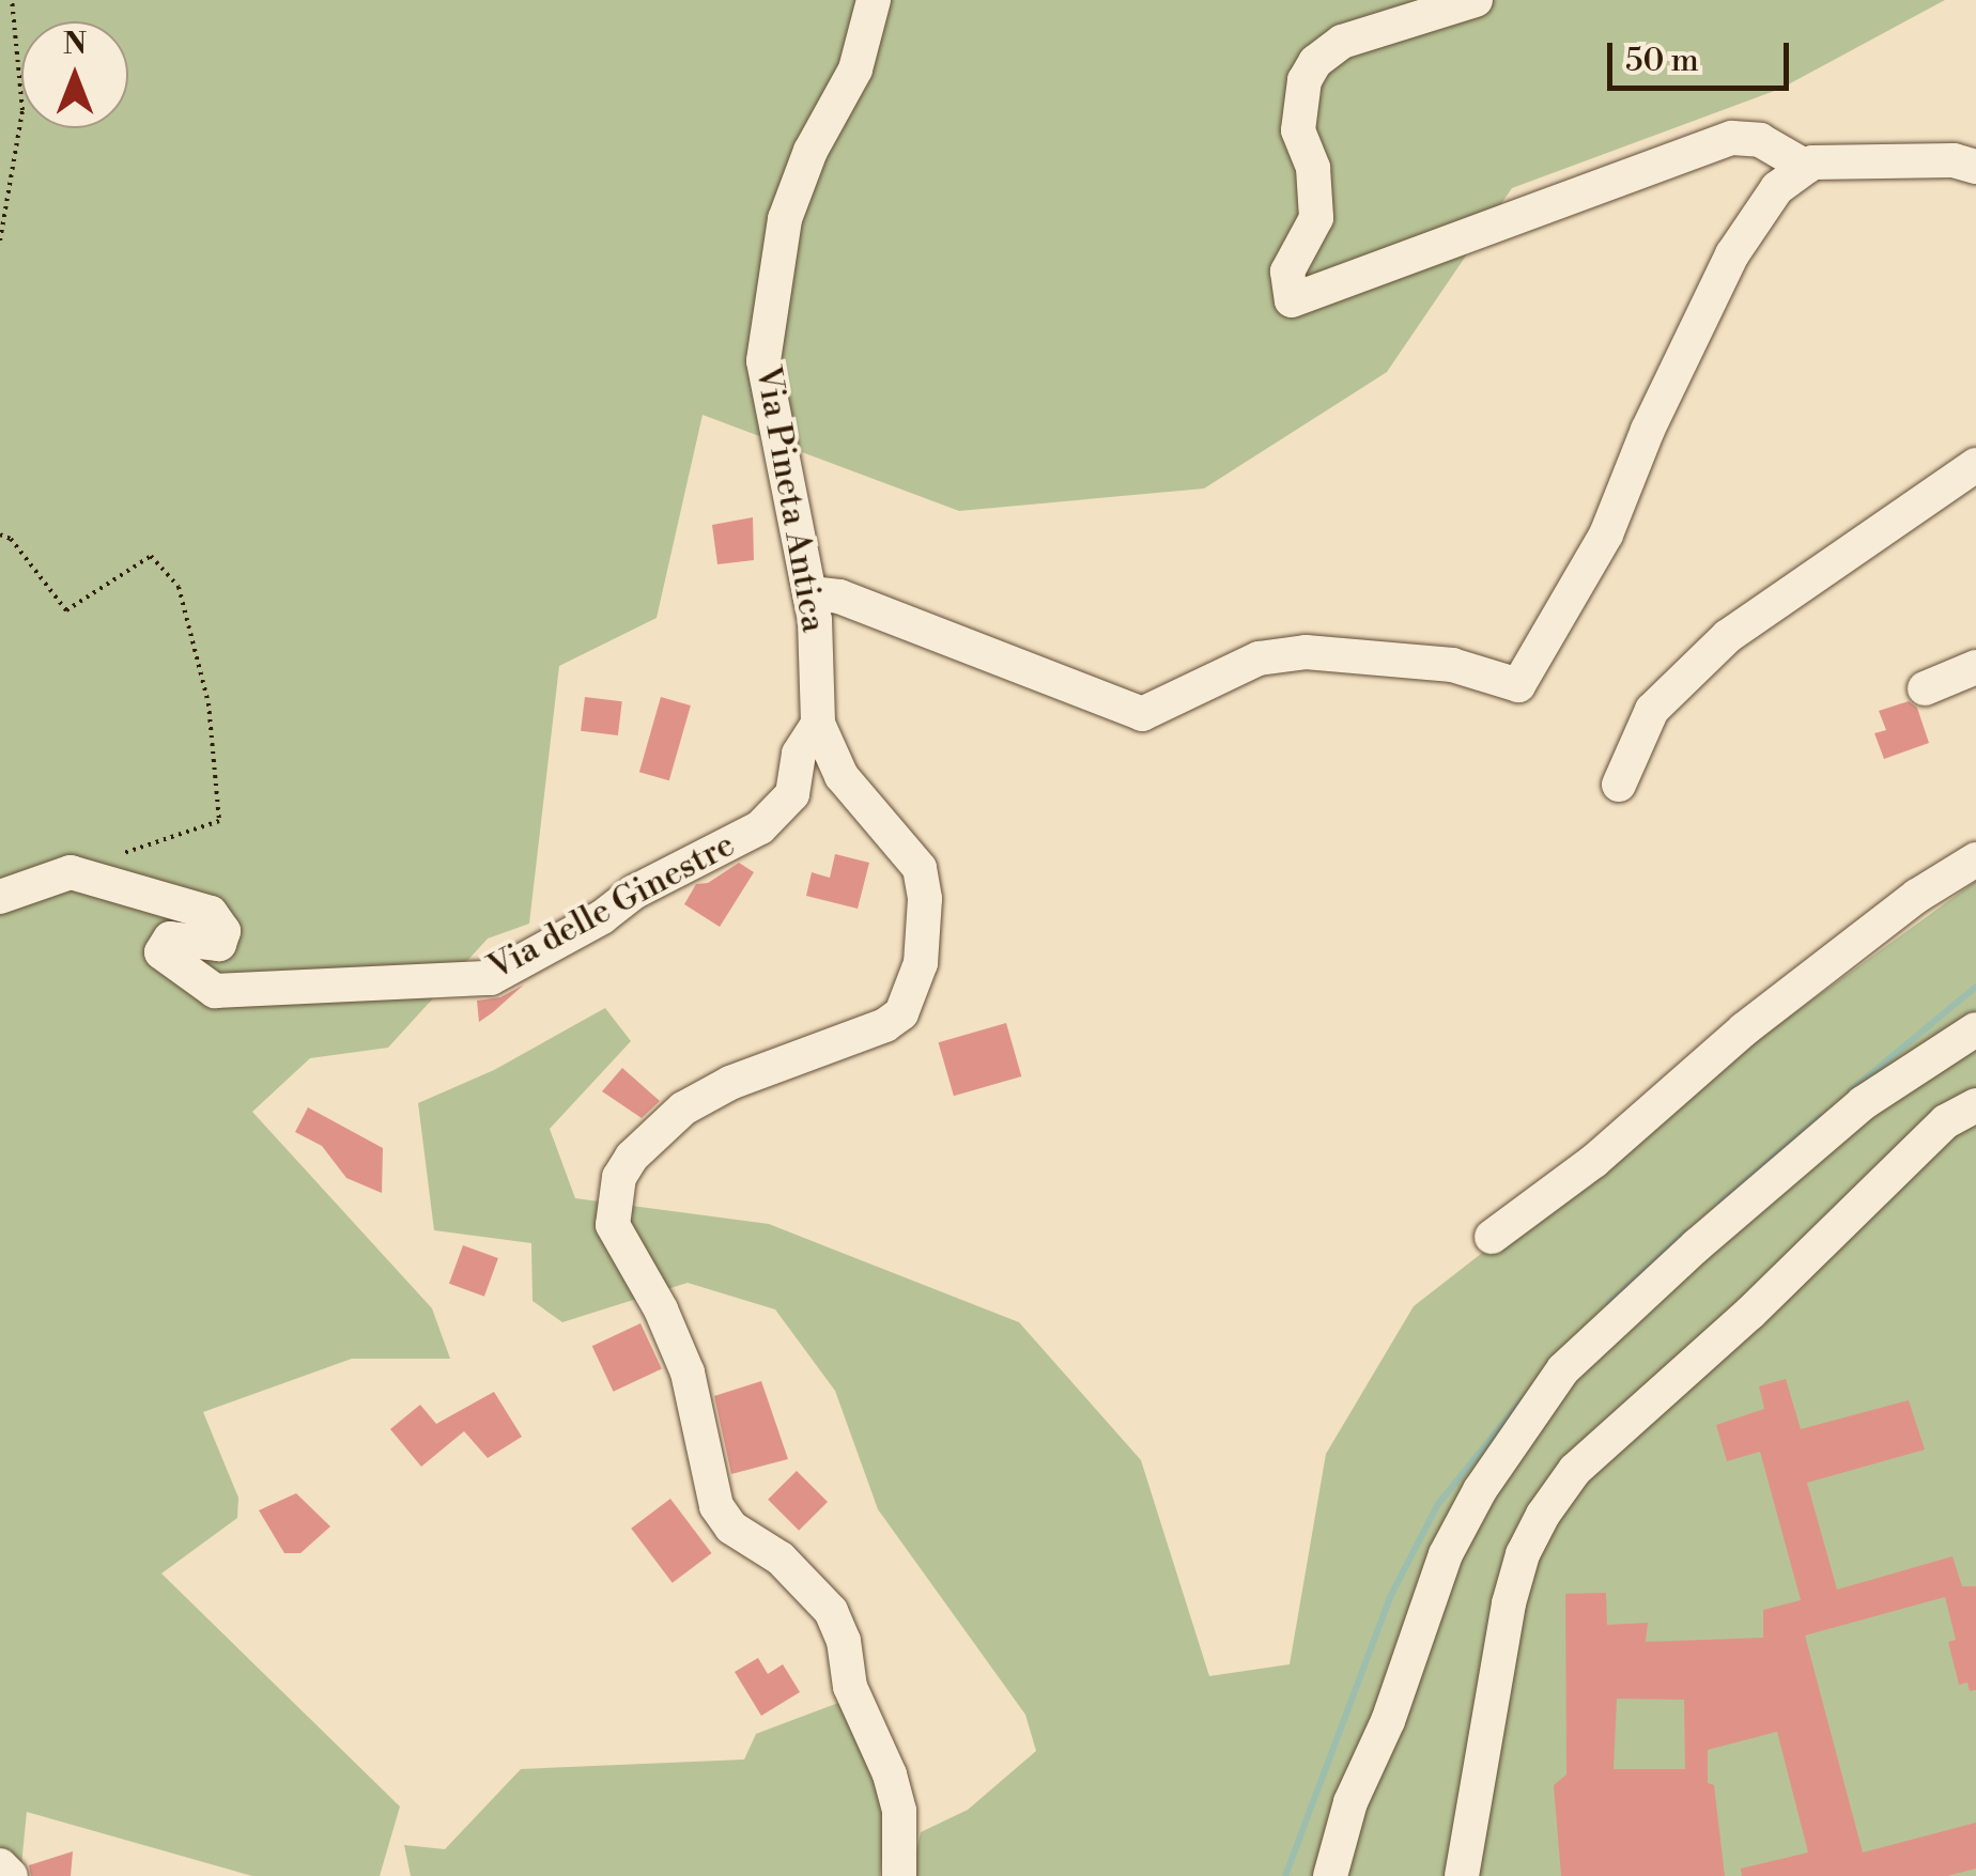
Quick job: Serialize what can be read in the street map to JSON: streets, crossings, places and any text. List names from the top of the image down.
{
  "streets": {
    "street": ["Via Pineta Antica", "Via delle Ginestre"]
  },
  "crossings": [
    ["Via Pineta Antica", "Via delle Ginestre"]
  ],
  "scale_bar": "50 m",
  "north": "top"
}
